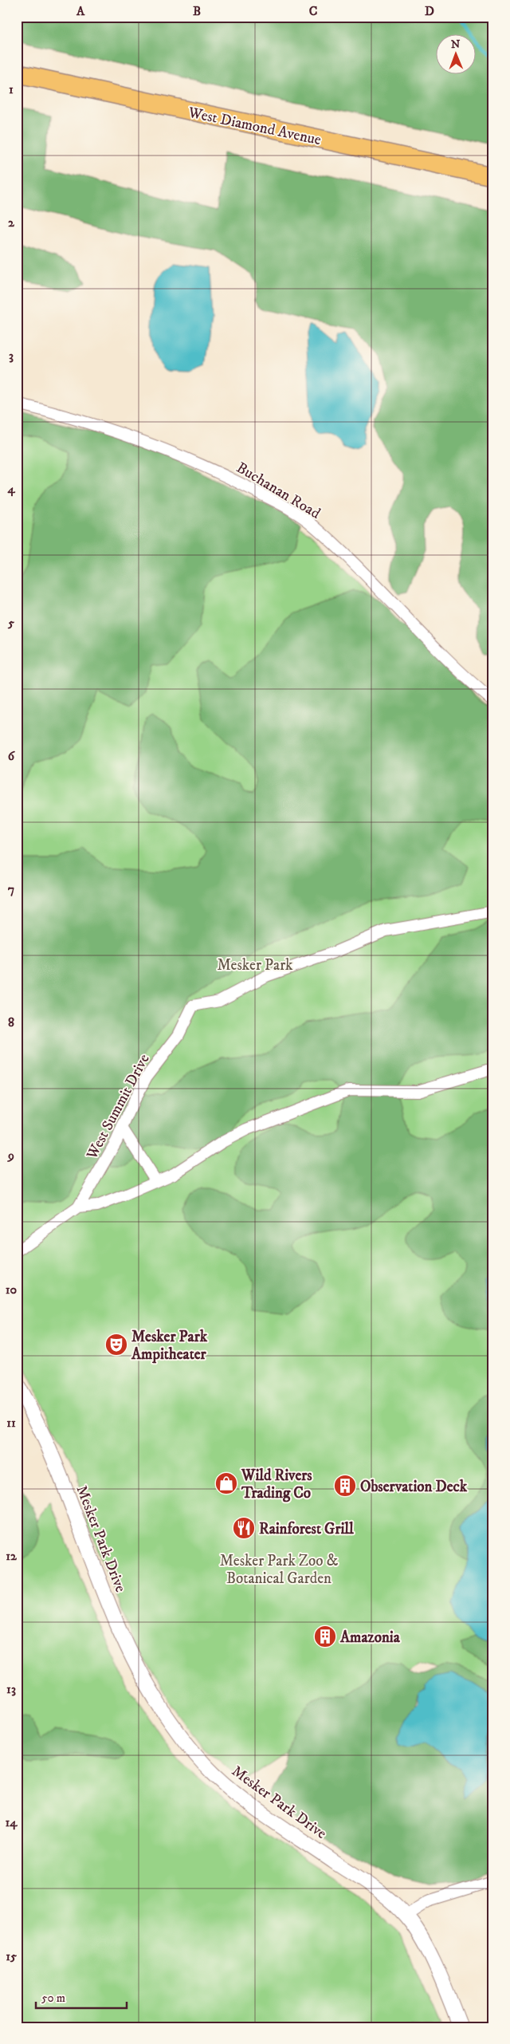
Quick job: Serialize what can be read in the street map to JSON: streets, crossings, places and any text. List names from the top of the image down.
{
  "streets": {
    "main road": ["West Diamond Avenue"],
    "street": ["Buchanan Road", "West Summit Drive", "Mesker Park Drive"]
  },
  "parks": ["Mesker Park", "Mesker Park Zoo & Botanical Garden"],
  "places": {
    "theatre": ["Mesker Park Ampitheater"],
    "shop": ["Wild Rivers Trading Co"],
    "building": ["Observation Deck", "Amazonia"],
    "restaurant": ["Rainforest Grill"]
  },
  "scale_bar": "50 m",
  "north": "top",
  "grid": {
    "columns": [
      "A",
      "B",
      "C",
      "D"
    ],
    "rows": [
      "1",
      "2",
      "3",
      "4",
      "5",
      "6",
      "7",
      "8",
      "9",
      "10",
      "11",
      "12",
      "13",
      "14",
      "15"
    ]
  }
}
